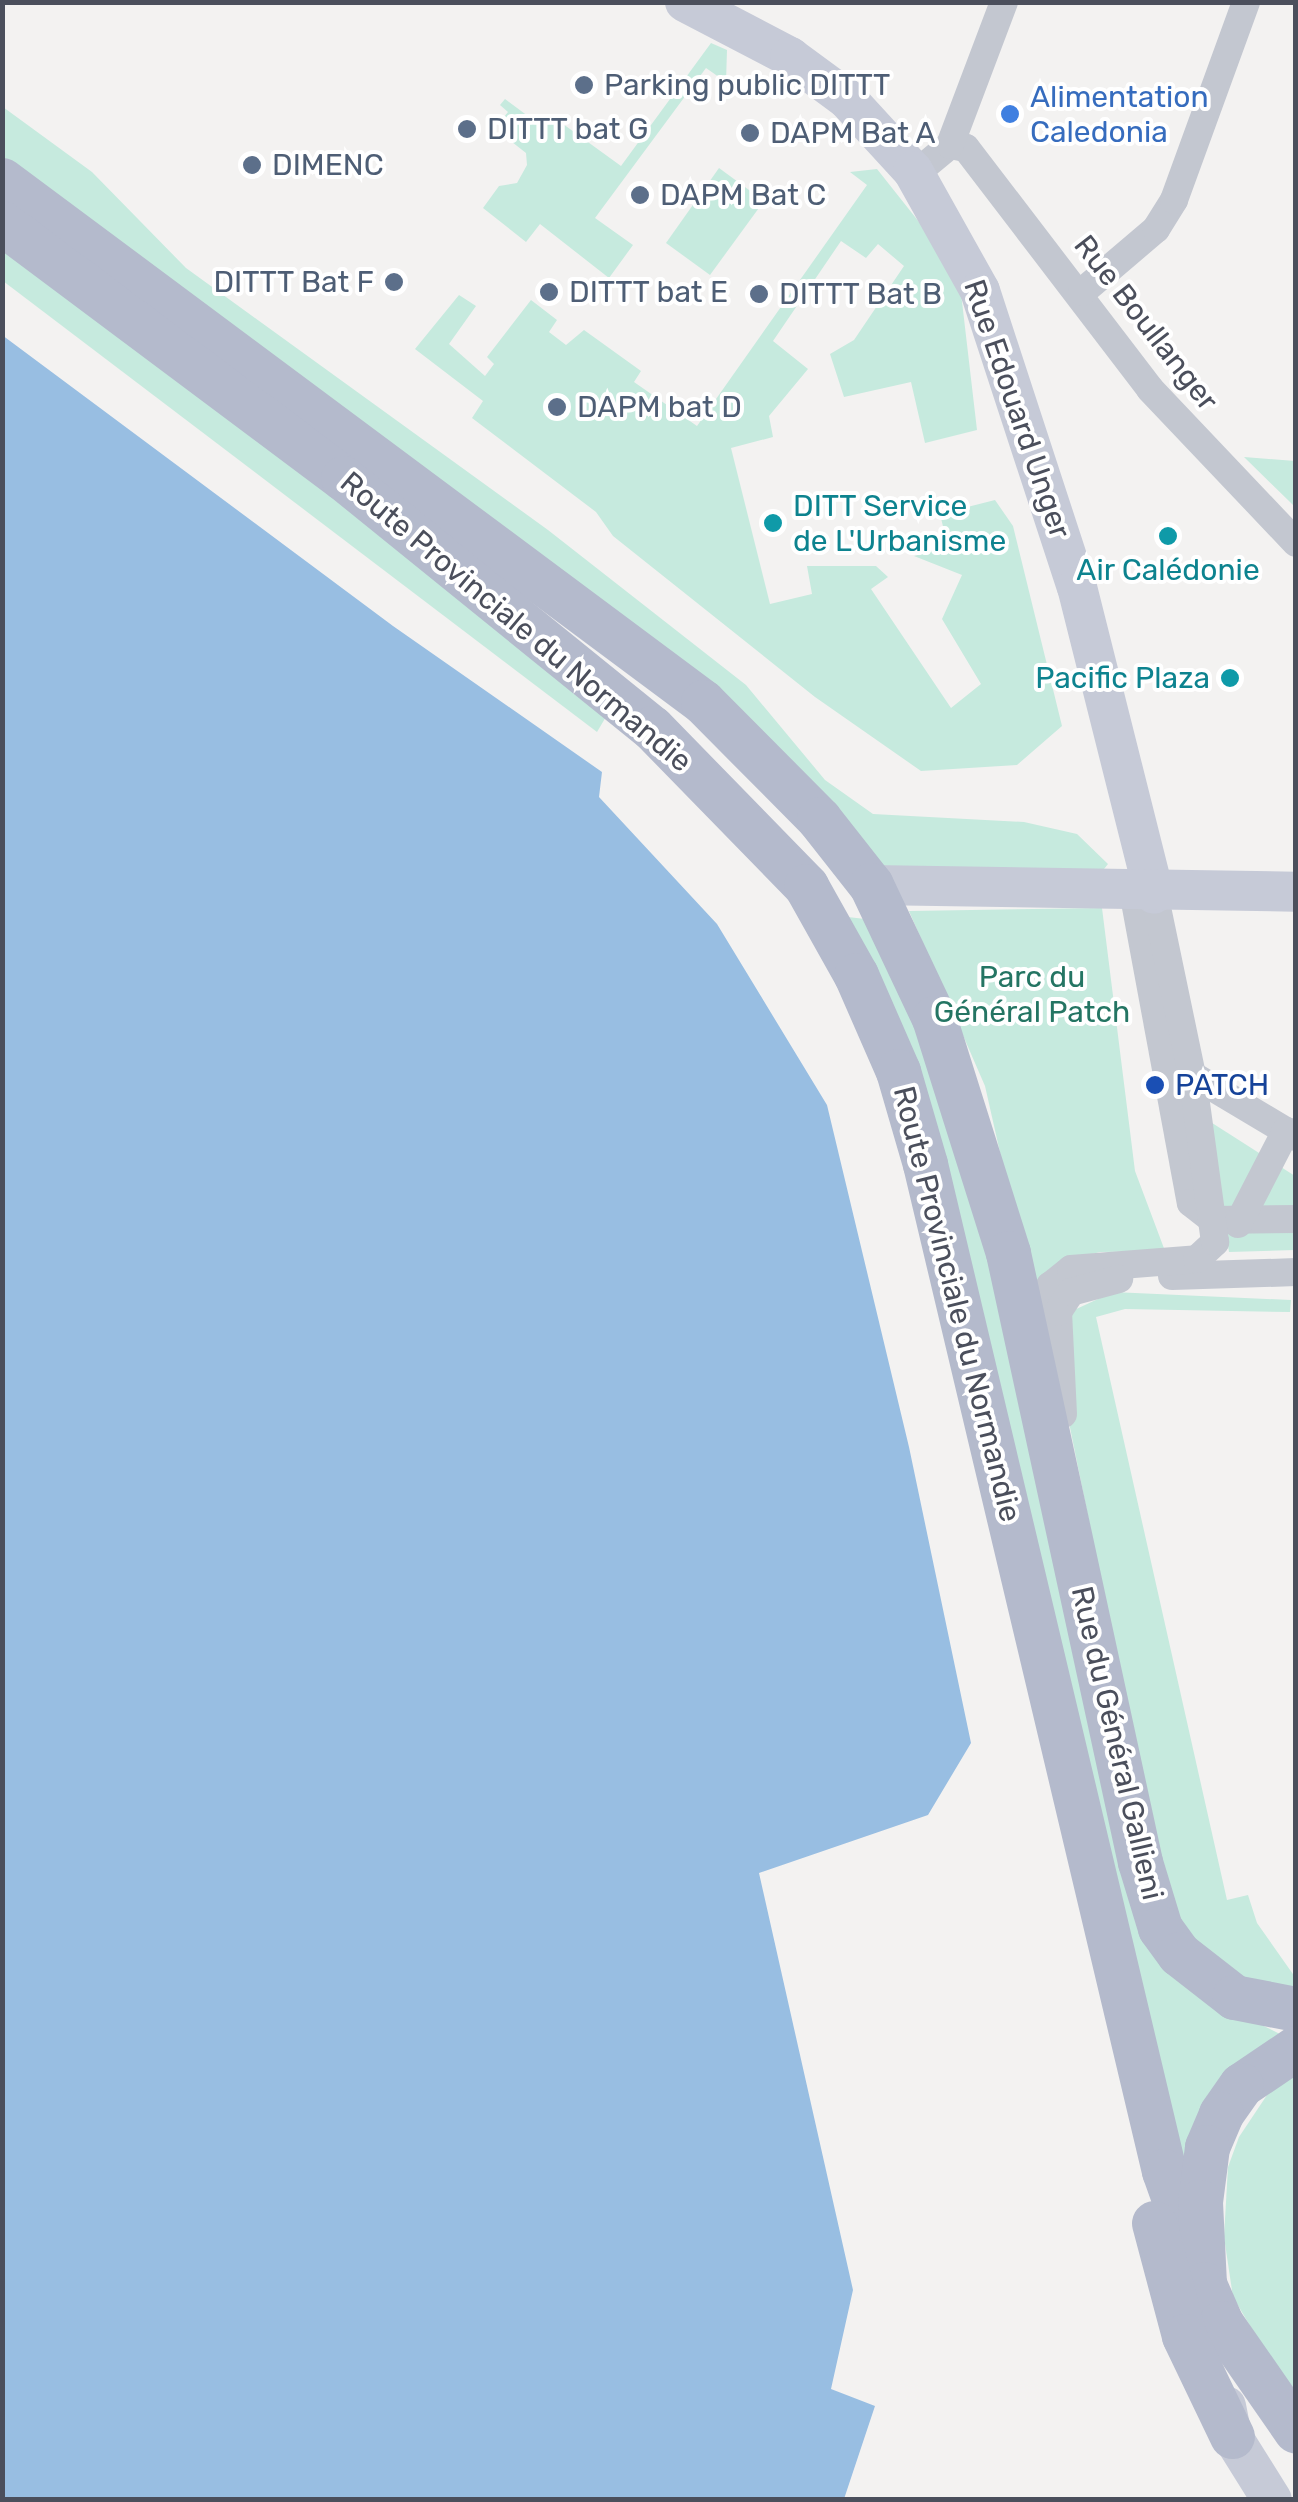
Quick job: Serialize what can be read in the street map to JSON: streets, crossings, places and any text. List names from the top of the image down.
{
  "streets": {
    "main road": ["Route Provinciale du Normandie", "Rue du Général Gallieni"],
    "street": ["Rue Boullanger", "Rue Edouard Unger"]
  },
  "crossings": [
    ["Route Provinciale du Normandie", "Rue du Général Gallieni"]
  ],
  "parks": ["Parc du Général Patch"],
  "places": [
    "Parking public DITTT",
    "Alimentation Caledonia",
    "DITTT bat G",
    "DAPM Bat A",
    "DIMENC",
    "DAPM Bat C",
    "DITTT Bat F",
    "DITTT bat E",
    "DITTT Bat B",
    "DAPM bat D",
    "DITT Service de L'Urbanisme",
    "Air Calédonie",
    "Pacific Plaza",
    "PATCH"
  ]
}
